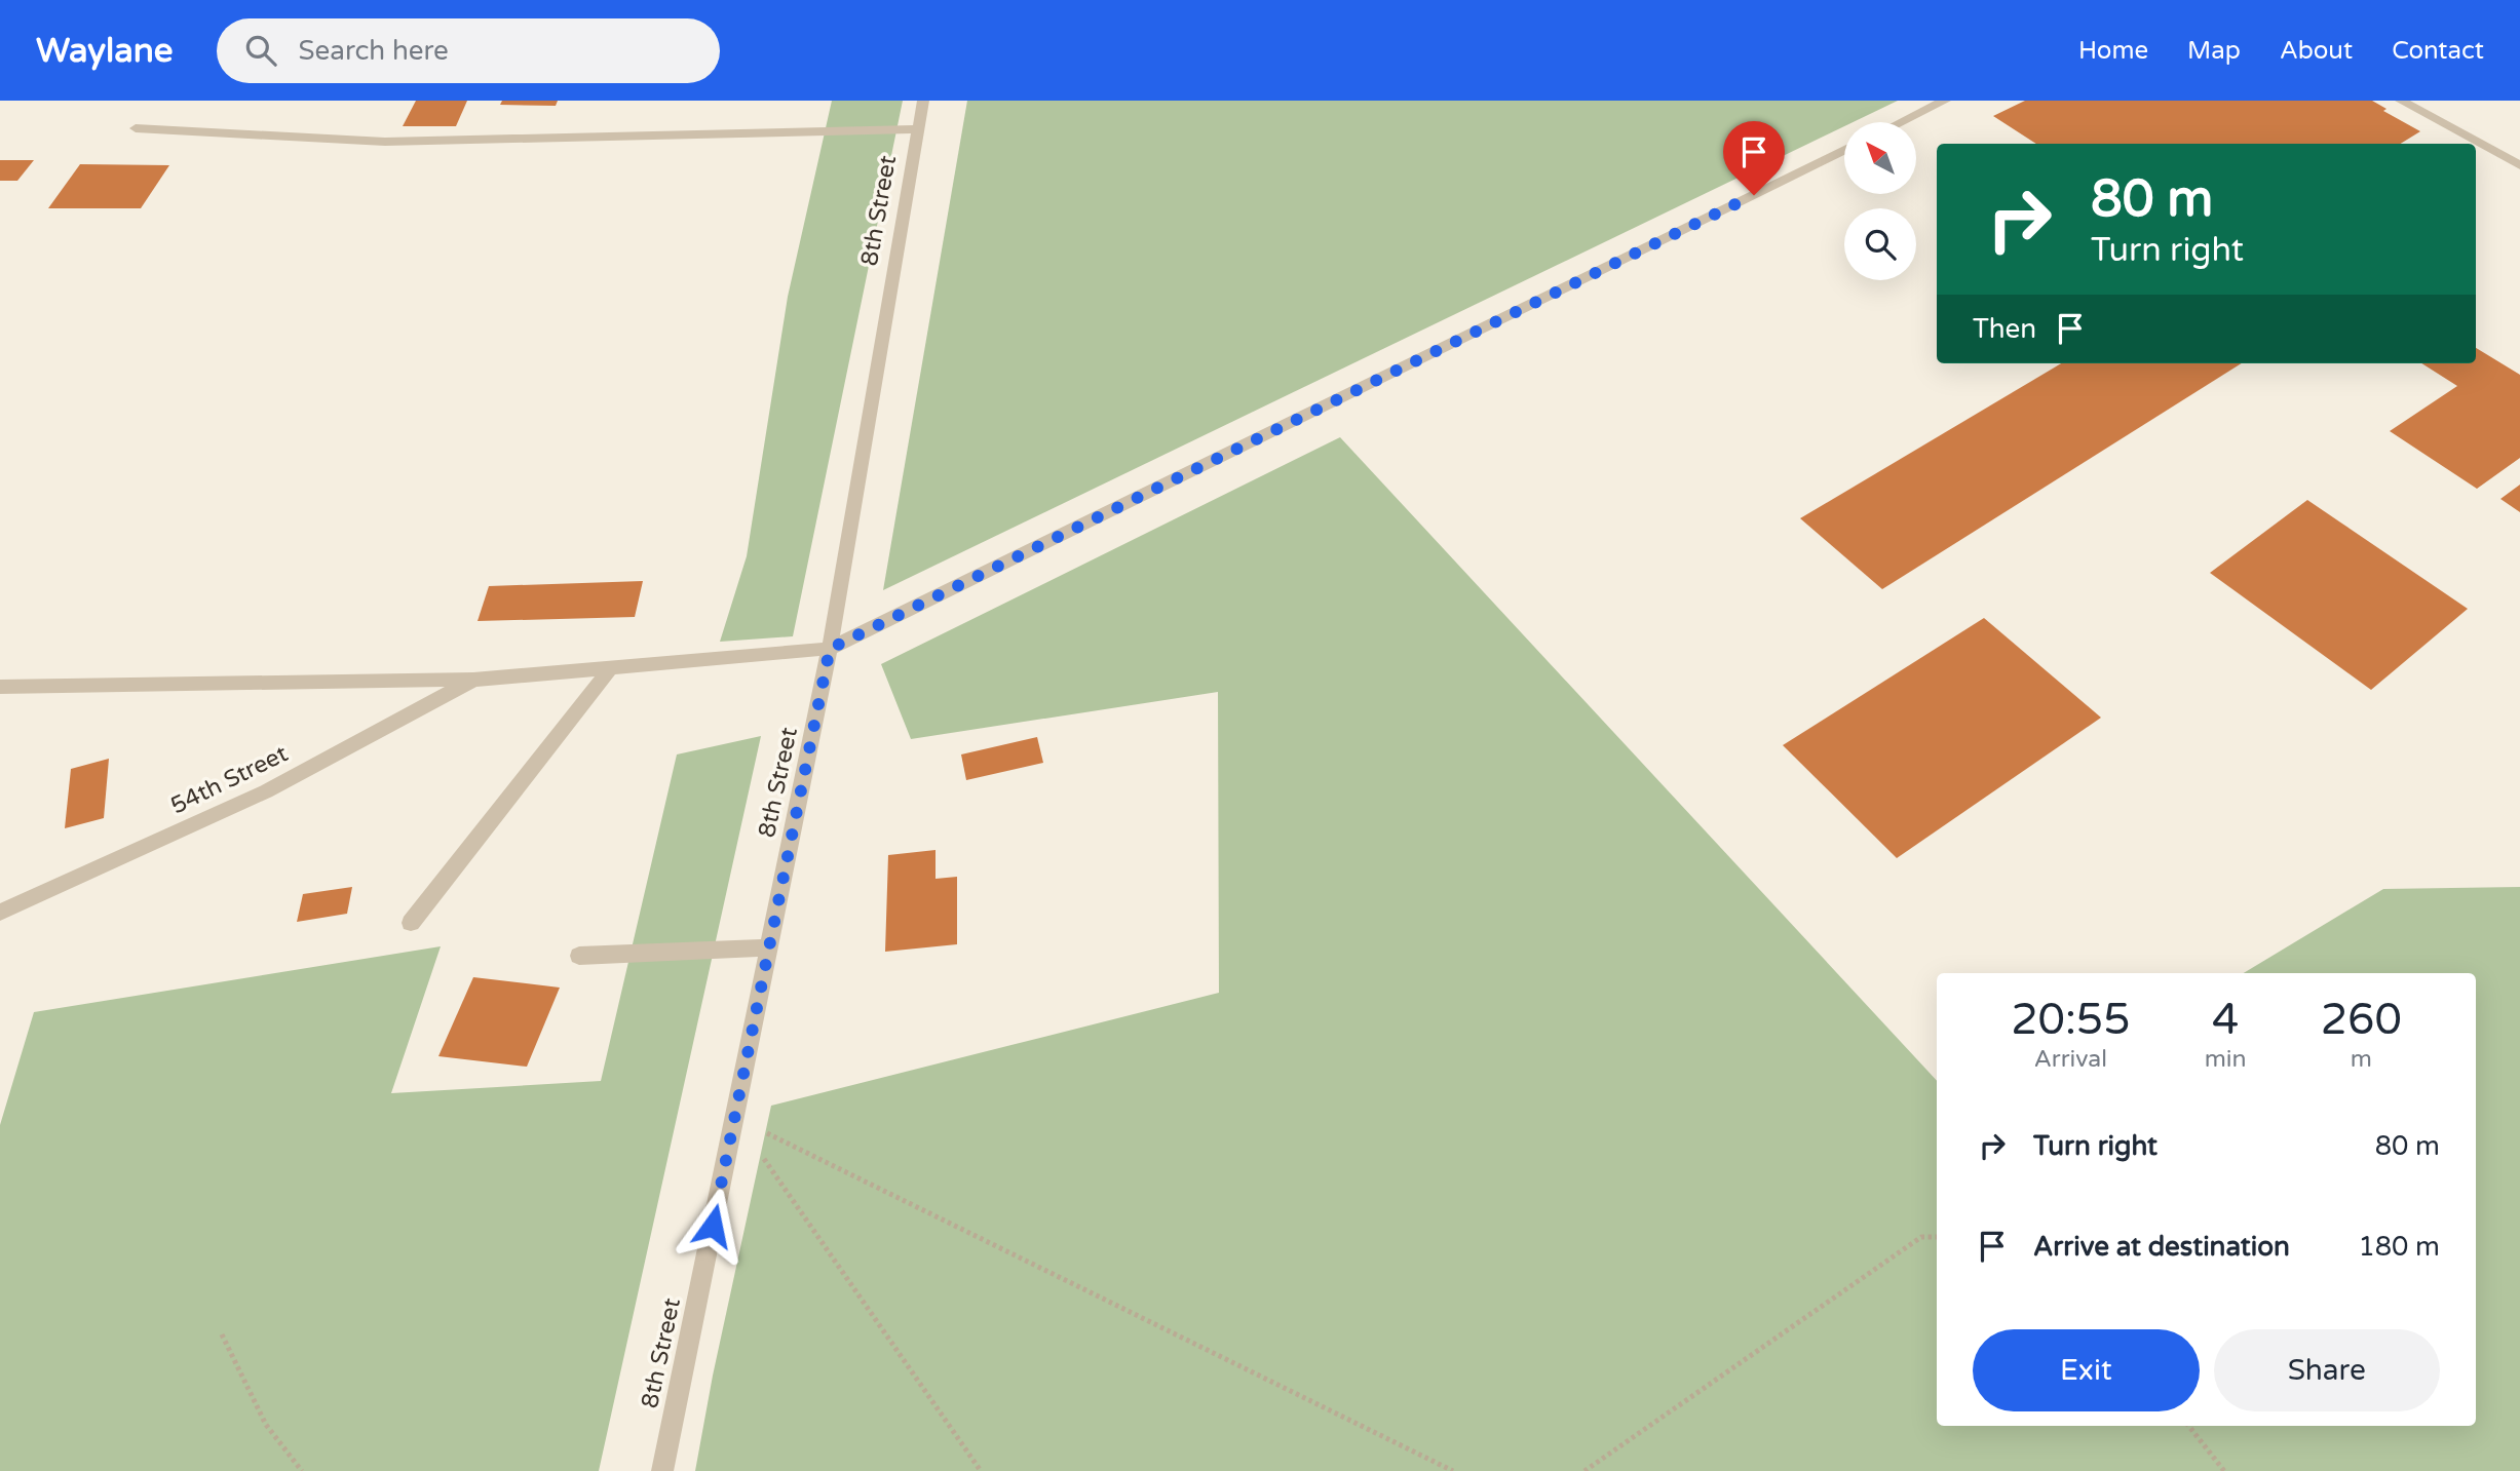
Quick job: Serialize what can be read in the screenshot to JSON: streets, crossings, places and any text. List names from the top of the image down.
{
  "streets": {
    "street": ["8th Street", "54th Street"]
  },
  "north": "top left",
  "page": {
    "header": "Waylane",
    "search": "Search here",
    "nav": [
      "Home",
      "Map",
      "About",
      "Contact"
    ],
    "turn": ["80 m", "Turn right"],
    "then": "Then",
    "eta": [
      "20:55",
      "Arrival",
      "4",
      "min",
      "260",
      "m"
    ],
    "list": [
      {
        "name": "Turn right",
        "value": "80 m"
      },
      {
        "name": "Arrive at destination",
        "value": "180 m"
      }
    ],
    "buttons": ["Exit", "Share"]
  }
}
